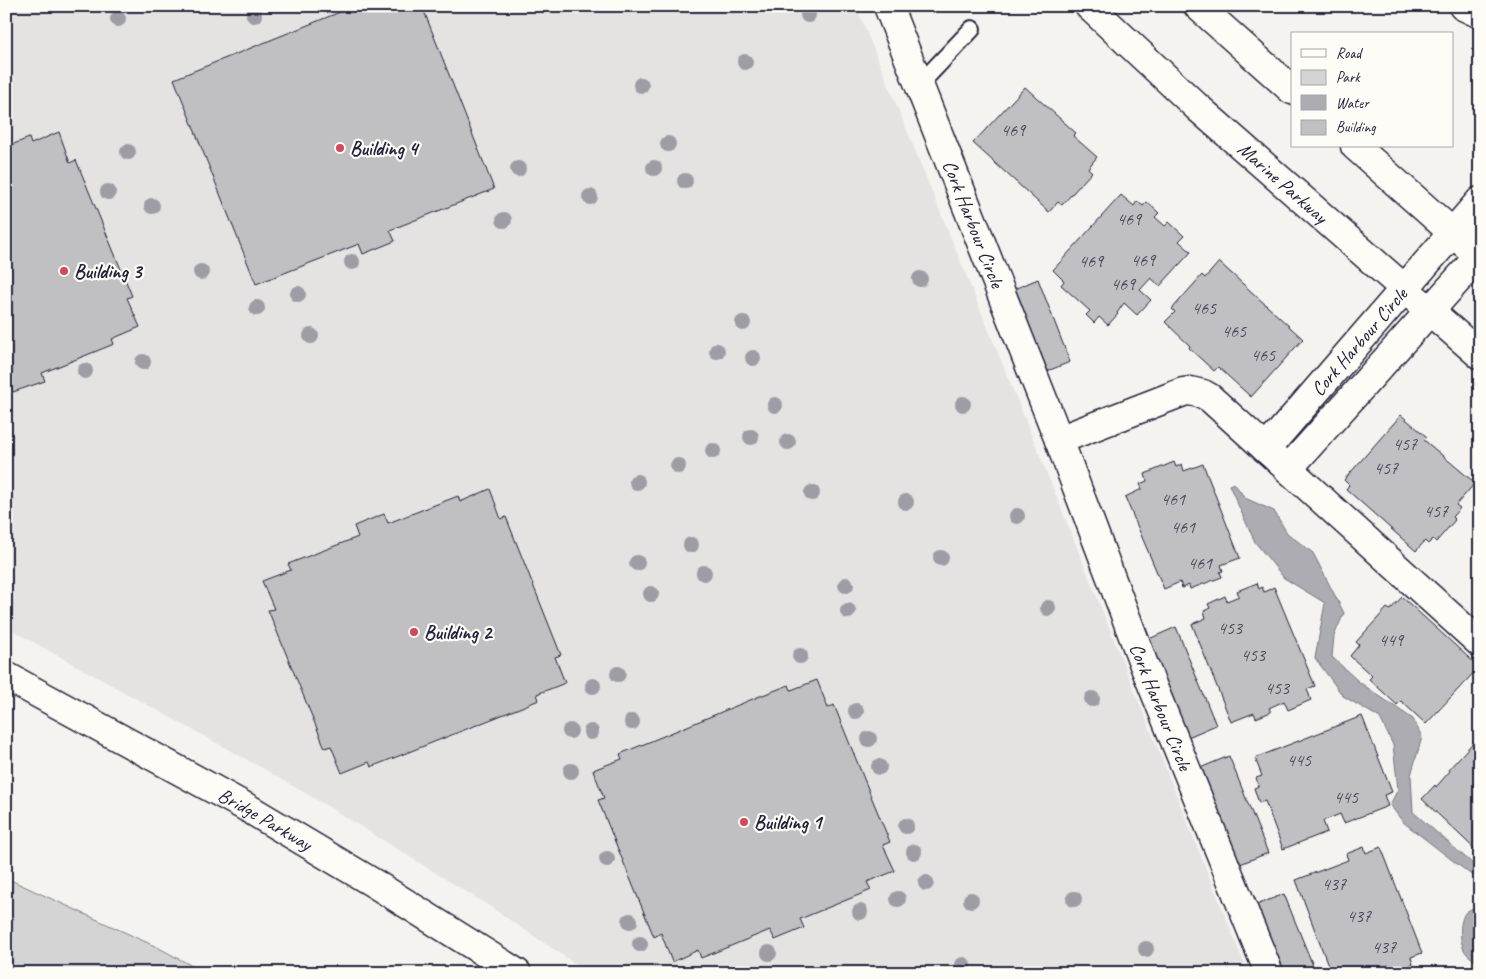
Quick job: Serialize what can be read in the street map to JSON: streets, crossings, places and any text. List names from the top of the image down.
{
  "streets": {
    "street": ["Marine Parkway", "Cork Harbour Circle", "Bridge Parkway"]
  },
  "crossings": [
    ["Marine Parkway", "Cork Harbour Circle"]
  ],
  "places": [
    "Building 4",
    "Building 3",
    "Building 2",
    "Building 1"
  ],
  "house_numbers": [
    "469",
    "469",
    "469",
    "469",
    "469",
    "465",
    "465",
    "465",
    "457",
    "457",
    "461",
    "457",
    "461",
    "461",
    "453",
    "449",
    "453",
    "453",
    "445",
    "445",
    "437",
    "437",
    "437"
  ],
  "legend": [
    "Road",
    "Park",
    "Water",
    "Building"
  ]
}
